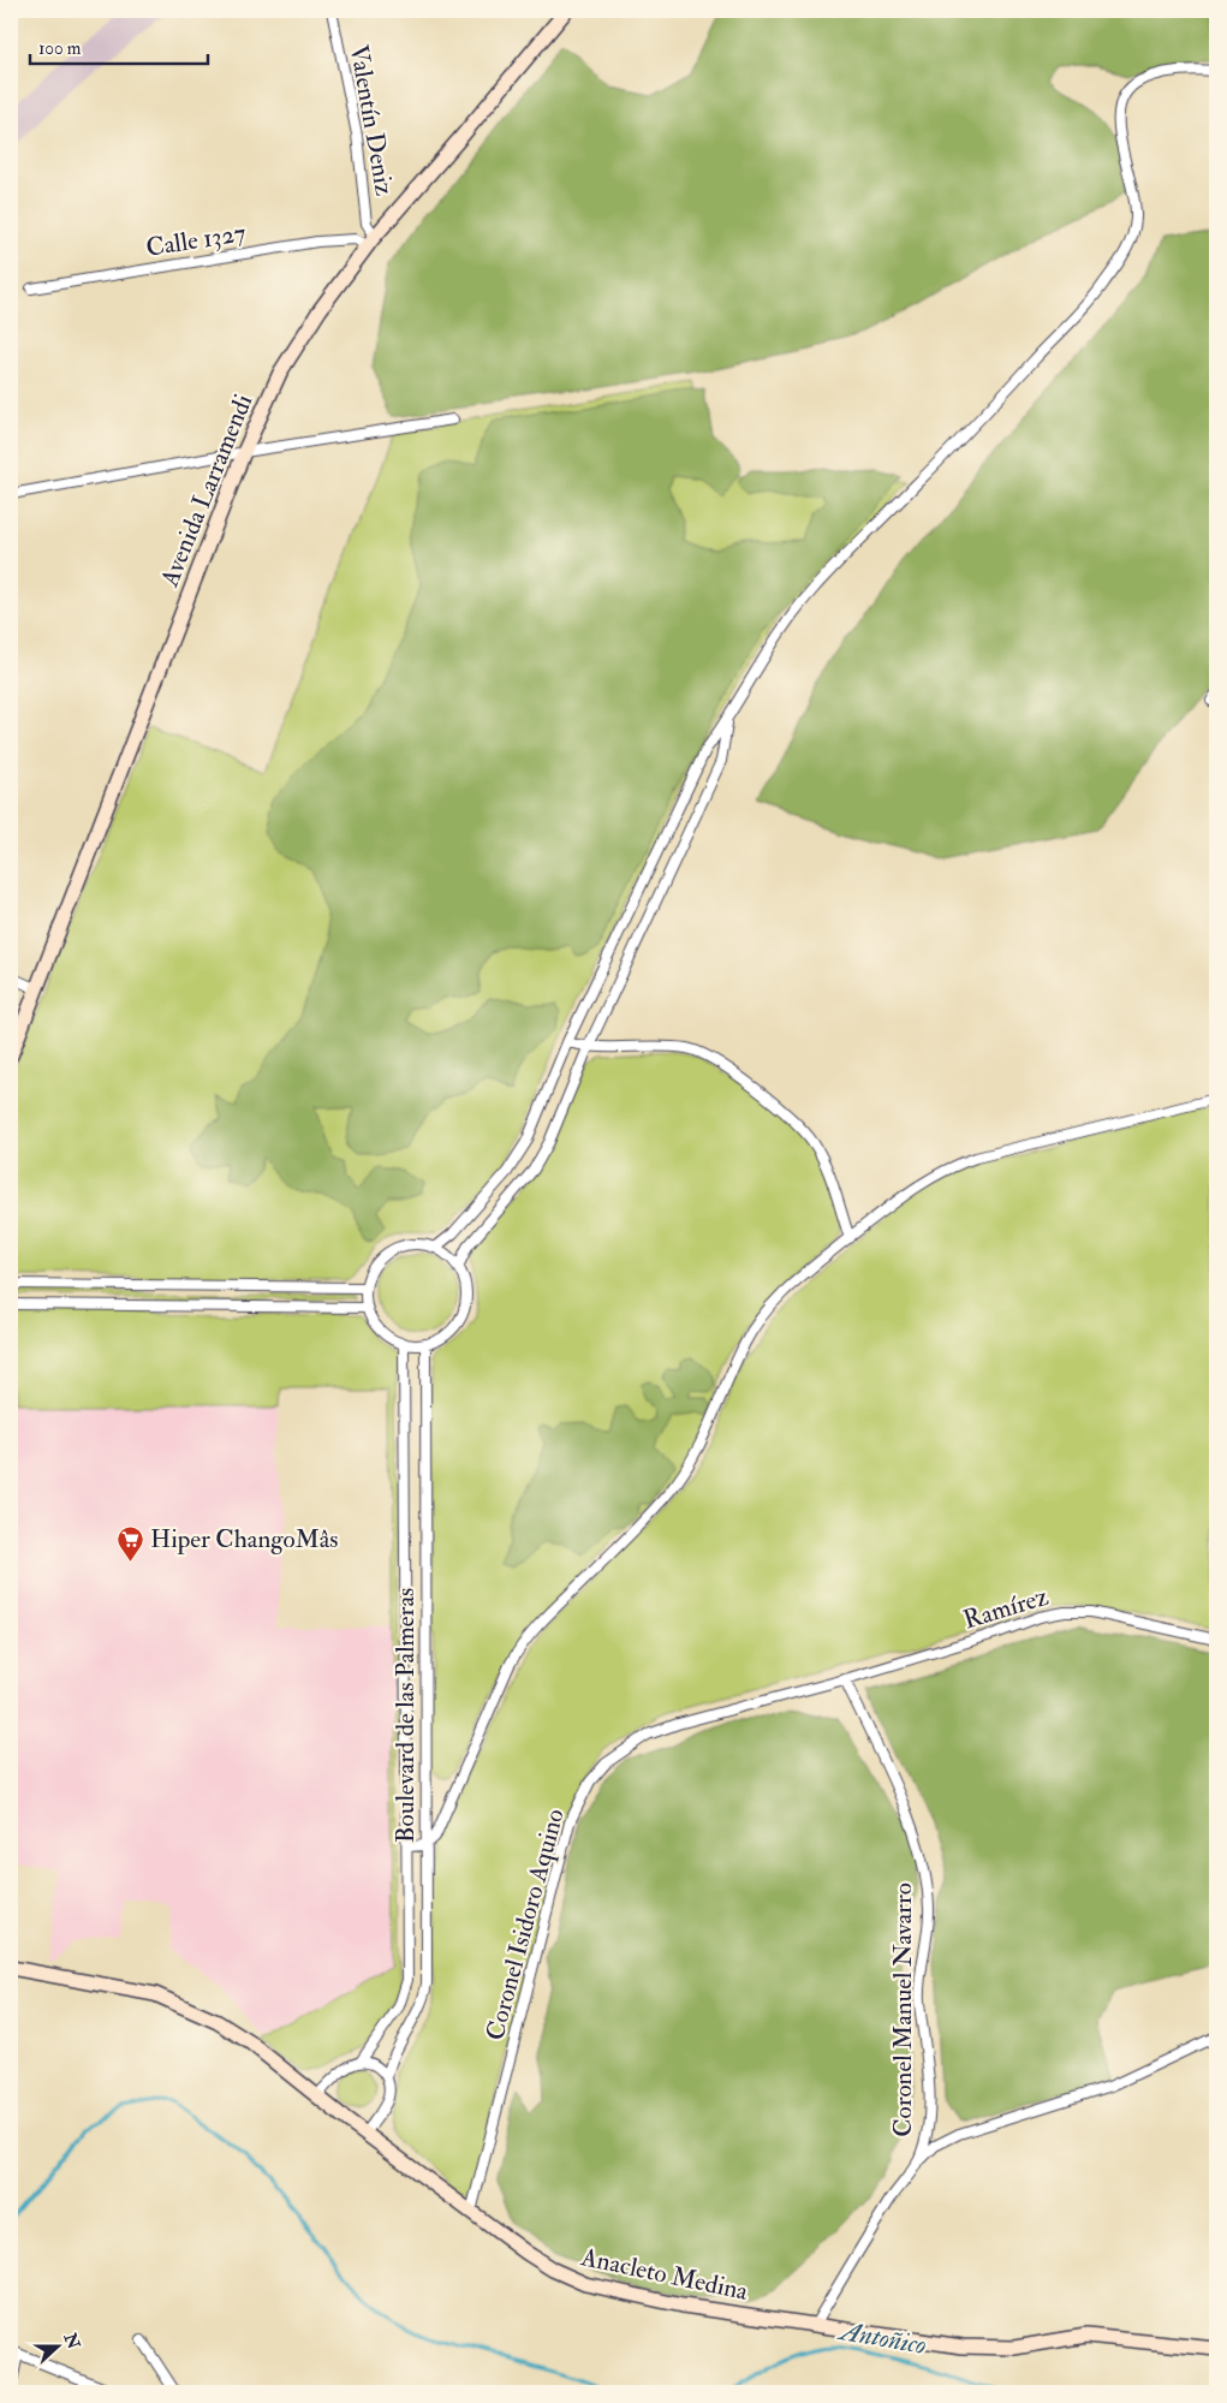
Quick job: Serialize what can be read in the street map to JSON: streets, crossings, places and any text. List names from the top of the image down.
{
  "streets": {
    "street": [
      "Valentín Deniz",
      "Calle 1327",
      "Avenida Larramendi",
      "Ramírez",
      "Boulevard de las Palmeras",
      "Coronel Isidoro Aquino",
      "Coronel Manuel Navarro",
      "Anacleto Medina"
    ]
  },
  "crossings": [
    ["Valentín Deniz", "Calle 1327"],
    ["Valentín Deniz", "Avenida Larramendi"],
    ["Calle 1327", "Avenida Larramendi"],
    ["Ramírez", "Coronel Isidoro Aquino"],
    ["Ramírez", "Coronel Manuel Navarro"],
    ["Boulevard de las Palmeras", "Anacleto Medina"],
    ["Coronel Isidoro Aquino", "Coronel Manuel Navarro"],
    ["Coronel Isidoro Aquino", "Anacleto Medina"],
    ["Coronel Manuel Navarro", "Anacleto Medina"]
  ],
  "water": ["Antoñico"],
  "places": {
    "supermarket": ["Hiper ChangoMâs"]
  },
  "scale_bar": "100 m",
  "north": "right"
}
